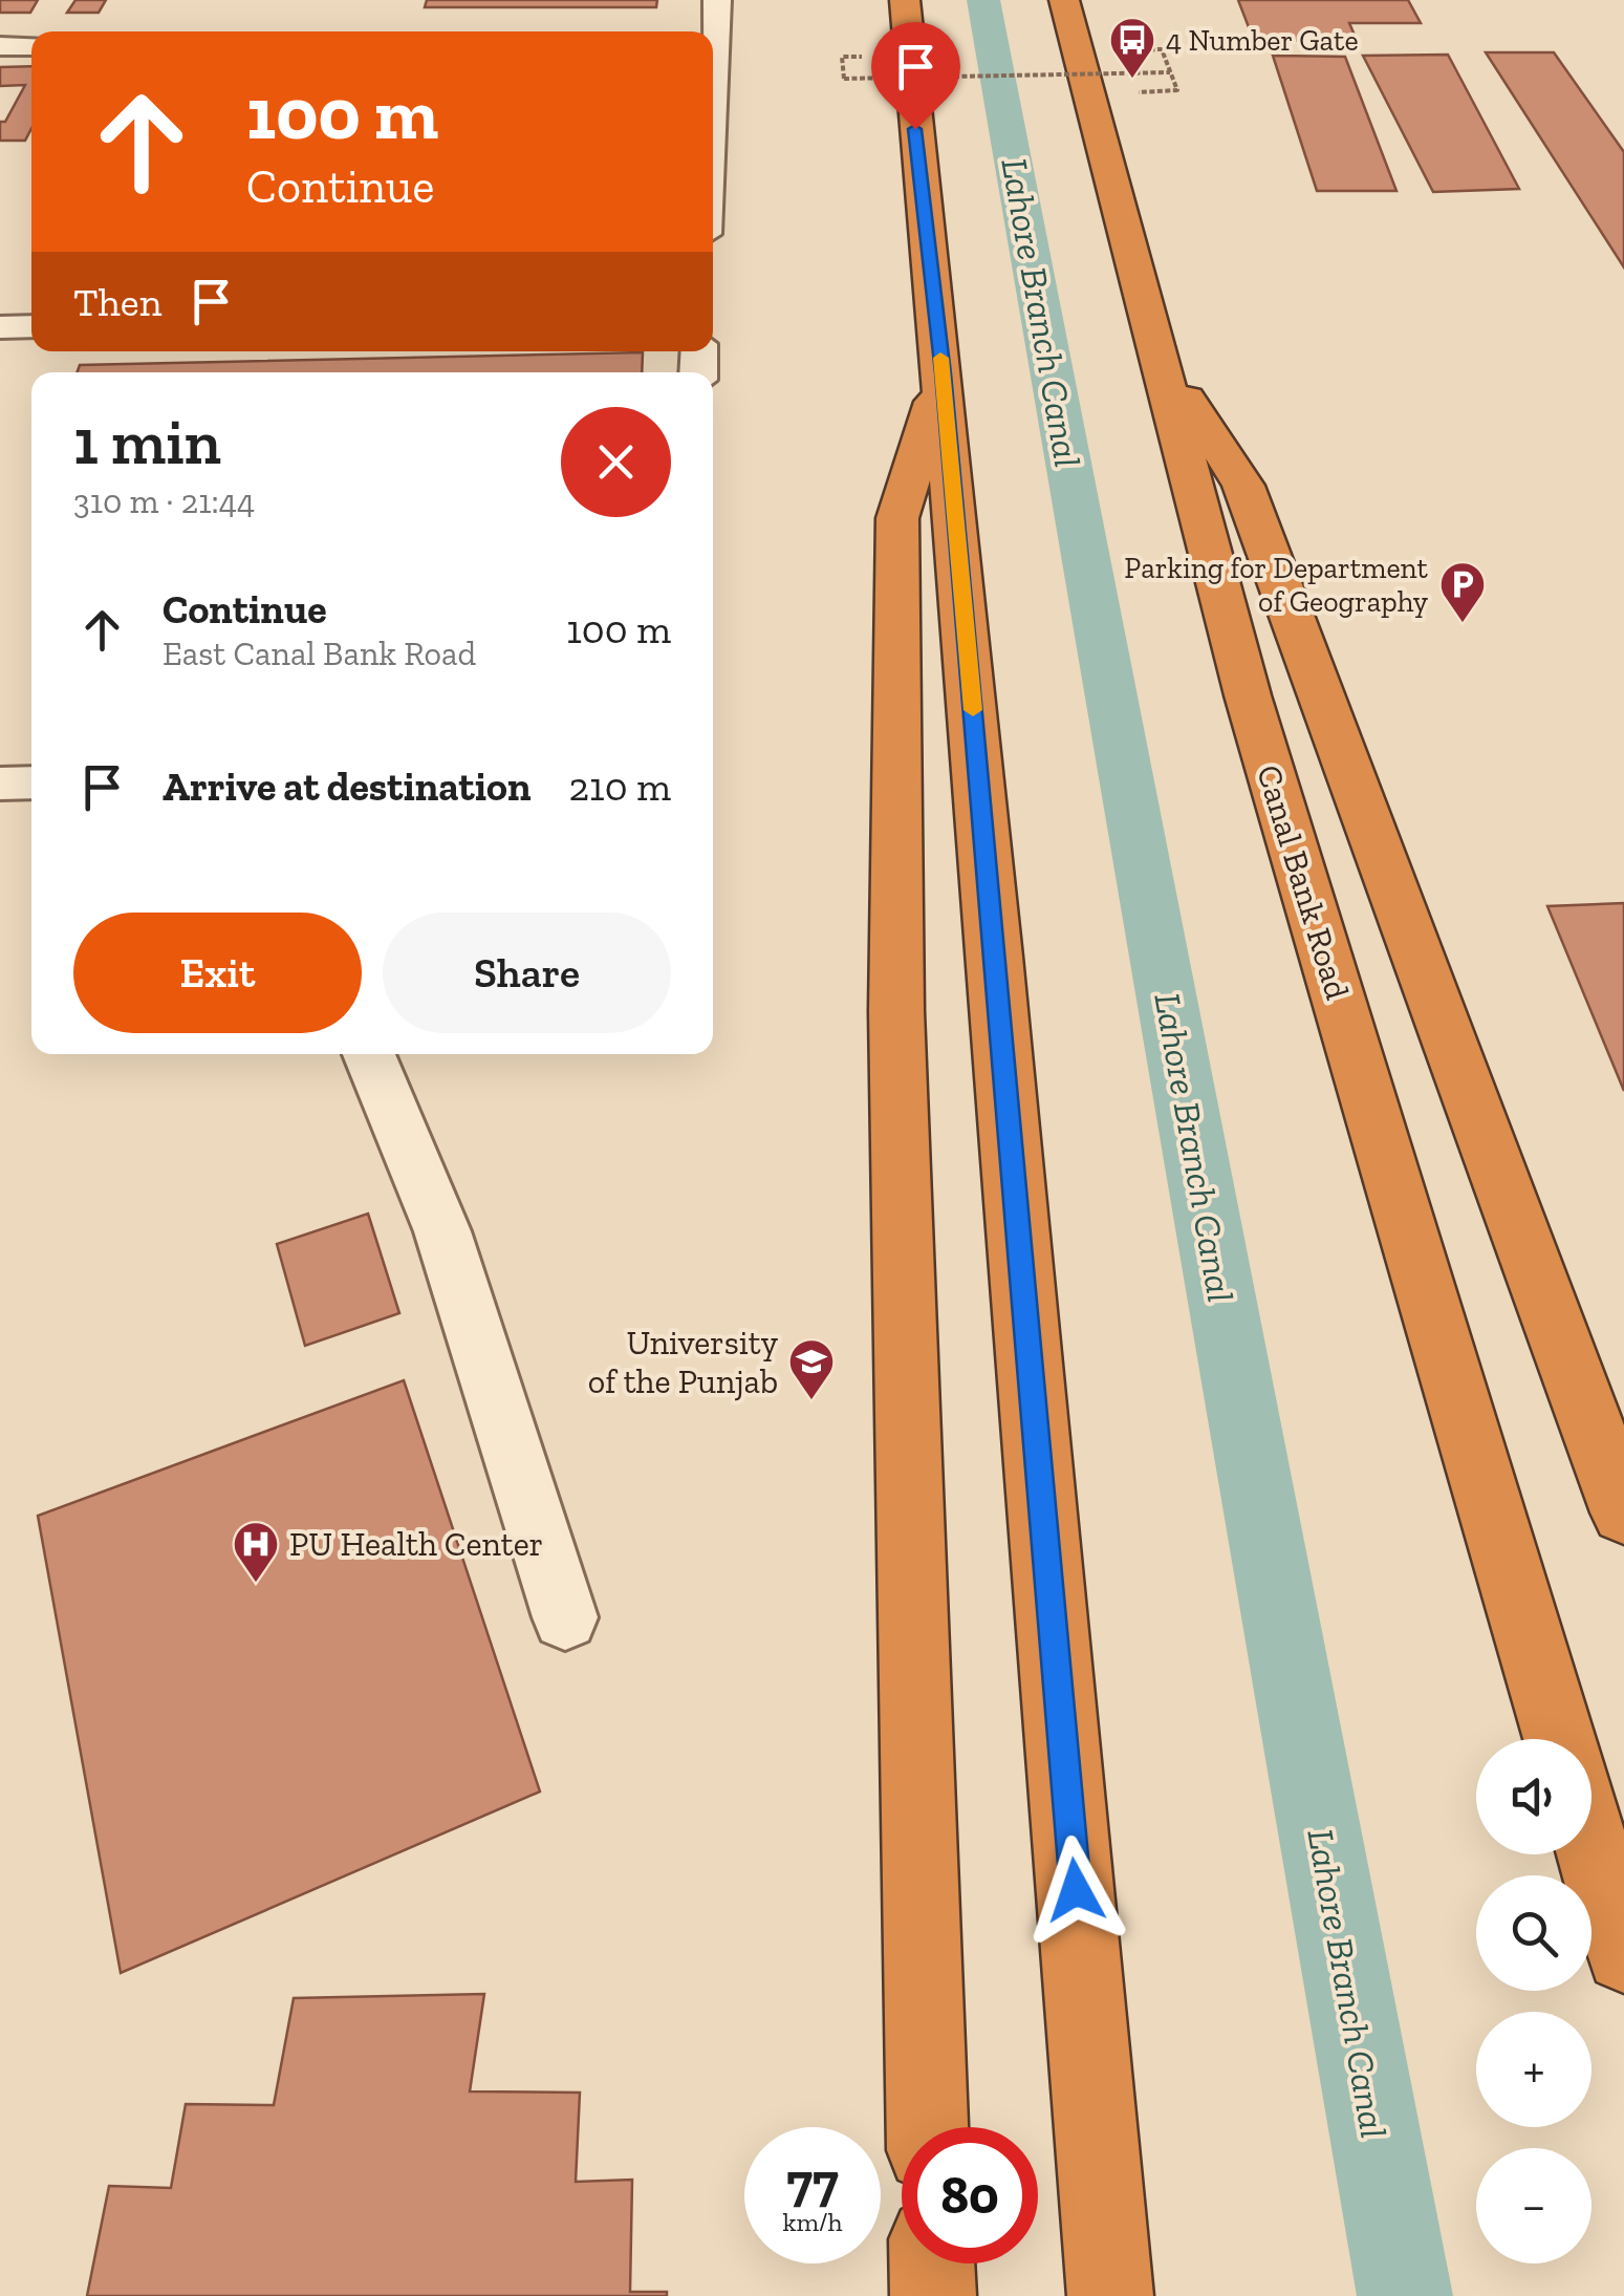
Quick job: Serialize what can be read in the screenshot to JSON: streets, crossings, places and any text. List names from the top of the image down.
{
  "streets": {
    "highway": ["Canal Bank Road"]
  },
  "water": ["Lahore Branch Canal"],
  "places": {
    "bus stop": ["4 Number Gate"],
    "parking": ["Parking for Department of Geography"],
    "school or university": ["University of the Punjab"],
    "hospital": ["PU Health Center"]
  },
  "page": {
    "turn": ["100 m", "Continue"],
    "then": "Then",
    "heading": ["1 min", "310 m · 21:44"],
    "list": [
      {
        "name": "Continue",
        "note": "East Canal Bank Road",
        "value": "100 m"
      },
      {
        "name": "Arrive at destination",
        "value": "210 m"
      }
    ],
    "buttons": ["Exit", "Share"],
    "map_buttons": ["+", "−"],
    "speed": "77 km/h",
    "limit": "80"
  }
}
